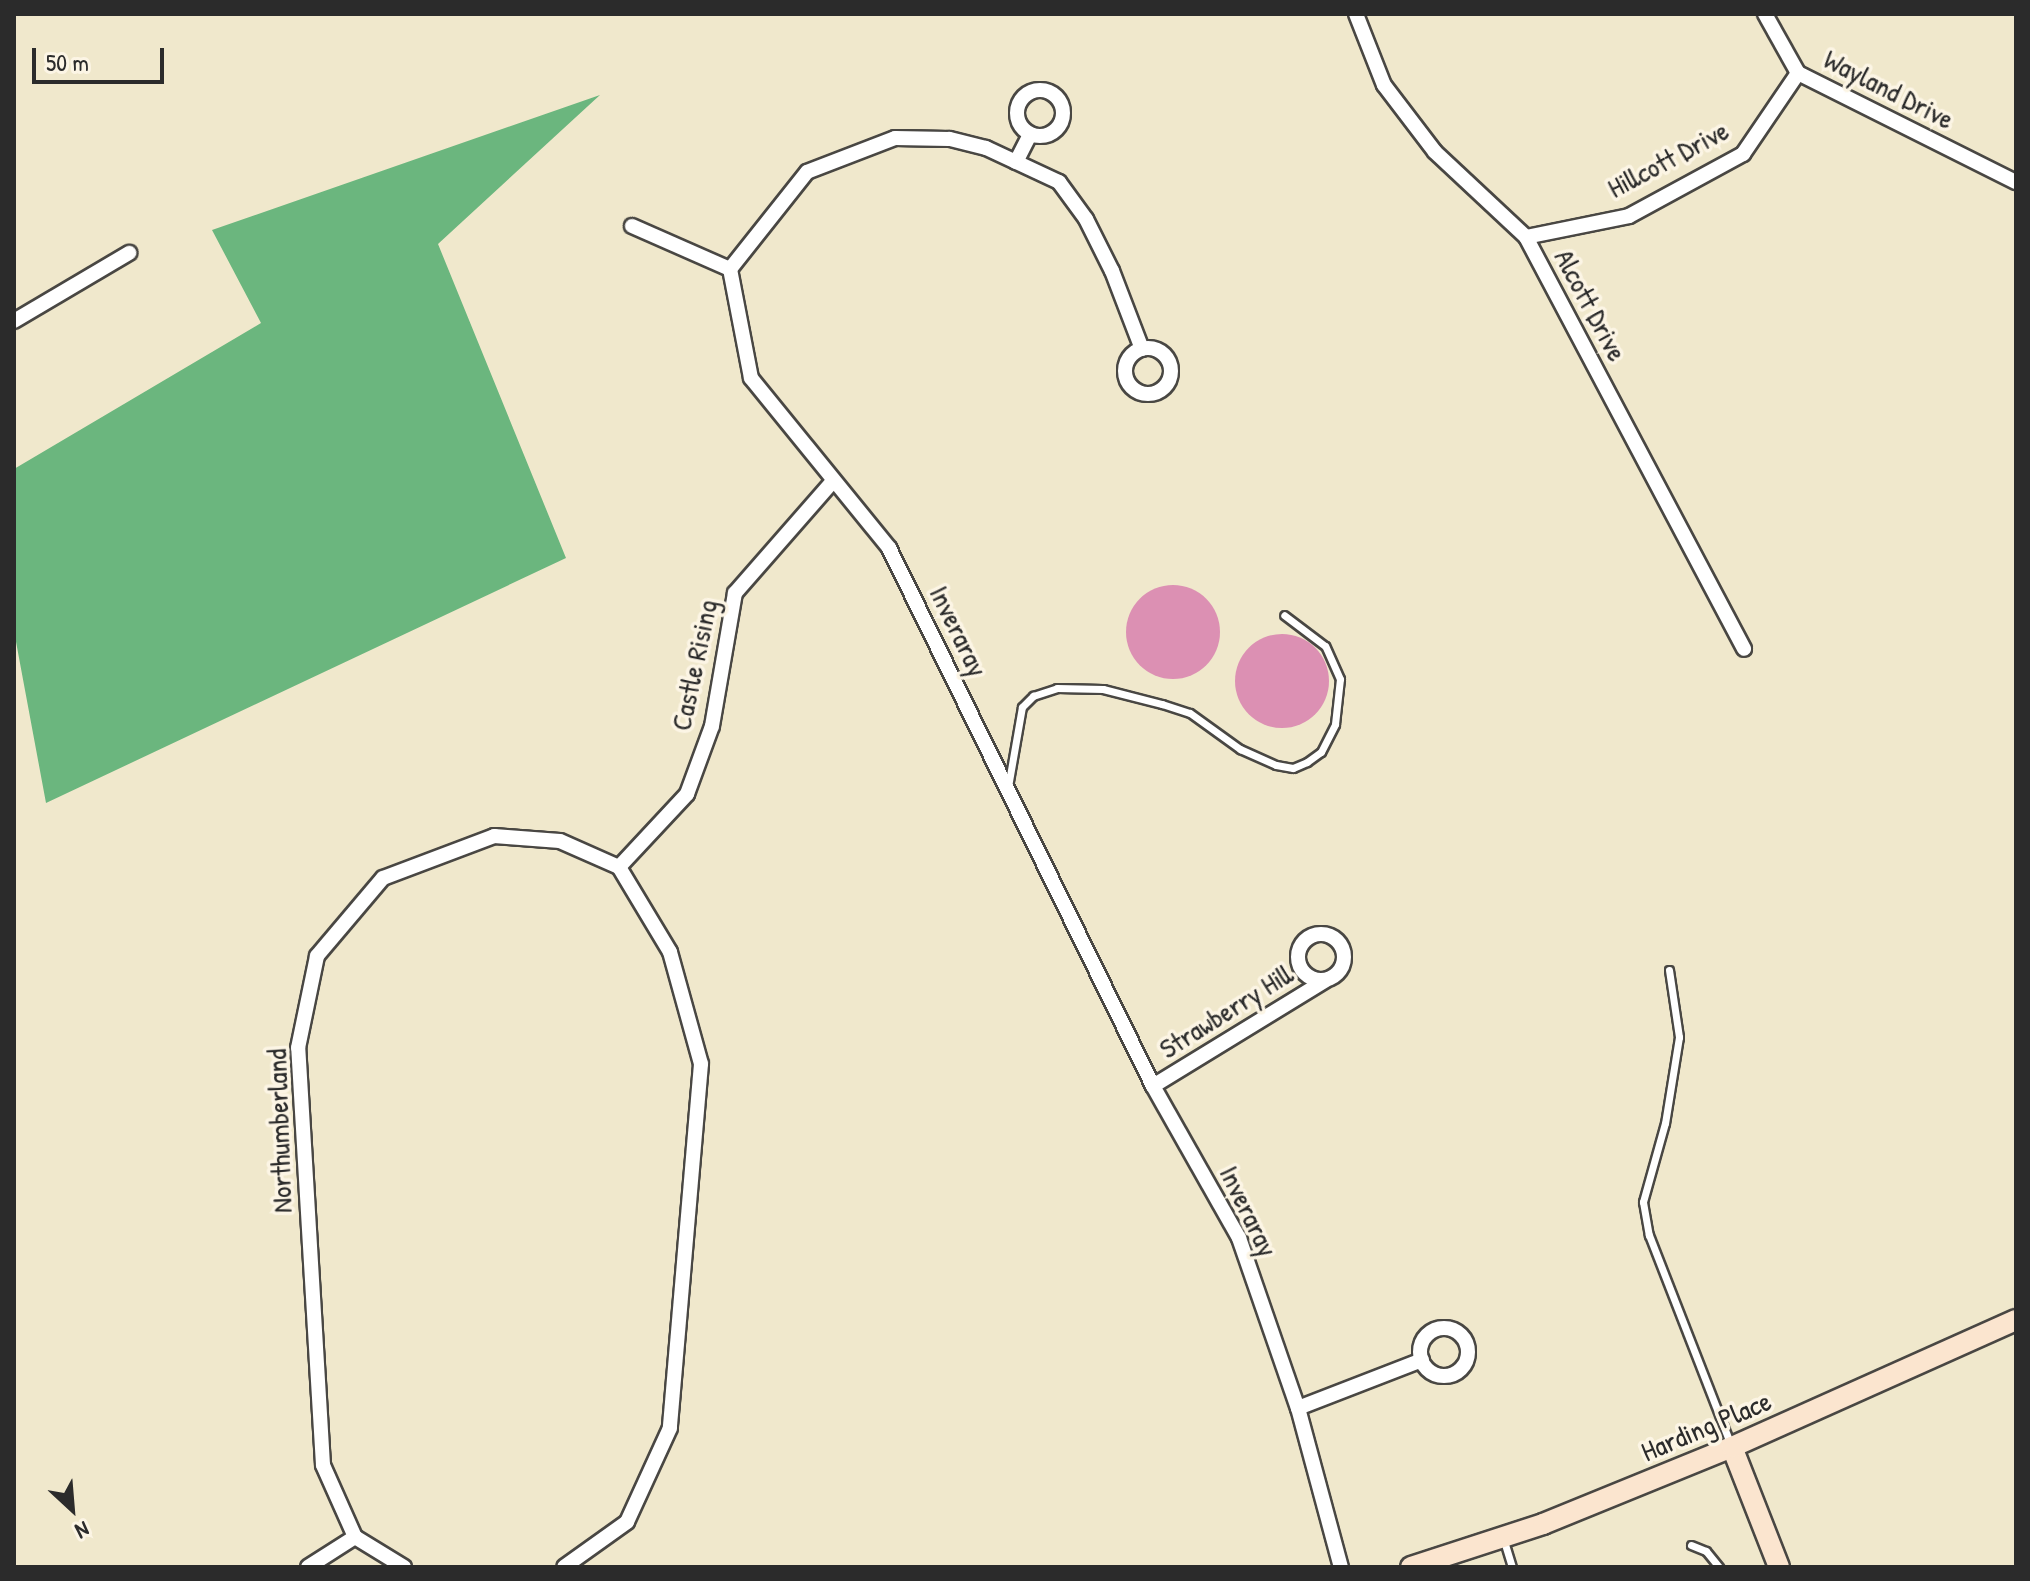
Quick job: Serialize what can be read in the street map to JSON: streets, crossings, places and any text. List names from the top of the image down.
{
  "streets": {
    "main road": ["Harding Place"],
    "street": [
      "Wayland Drive",
      "Hillcott Drive",
      "Alcott Drive",
      "Inveraray",
      "Castle Rising",
      "Strawberry Hill",
      "Northumberland"
    ]
  },
  "crossings": [
    ["Wayland Drive", "Hillcott Drive"],
    ["Hillcott Drive", "Alcott Drive"],
    ["Inveraray", "Castle Rising"],
    ["Inveraray", "Strawberry Hill"],
    ["Castle Rising", "Northumberland"]
  ],
  "scale_bar": "50 m",
  "north": "bottom right"
}
